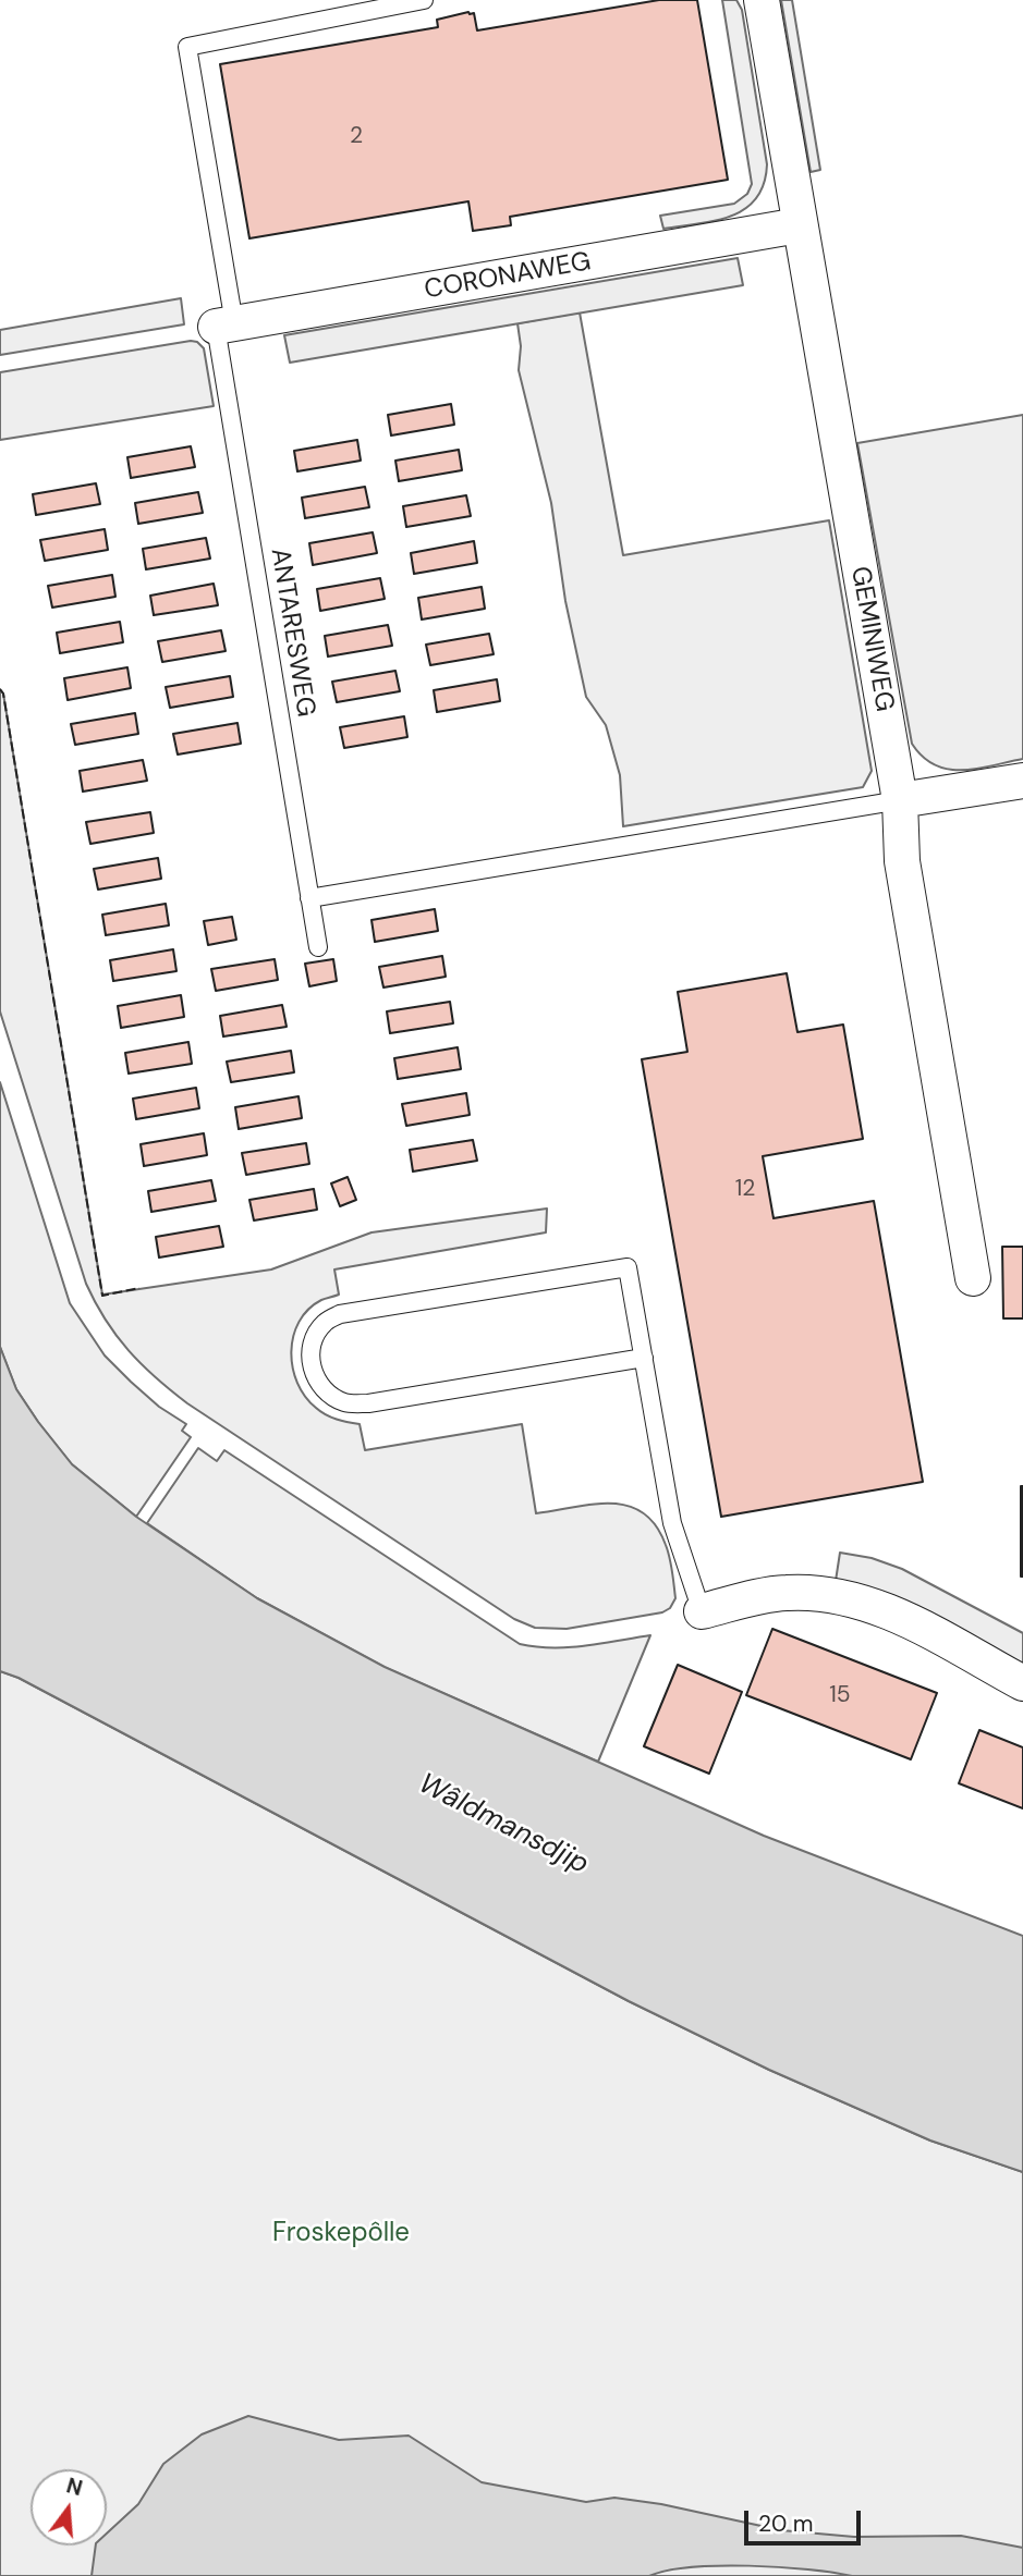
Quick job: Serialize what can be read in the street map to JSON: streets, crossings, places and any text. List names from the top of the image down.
{
  "streets": {
    "street": ["CORONAWEG", "GEMINIWEG"],
    "lane": ["ANTARESWEG"]
  },
  "crossings": [
    ["CORONAWEG", "ANTARESWEG"],
    ["CORONAWEG", "GEMINIWEG"]
  ],
  "water": ["Wâldmansdjip"],
  "parks": ["Froskepôlle"],
  "house_numbers": ["2", "12", "15"],
  "scale_bar": "20 m",
  "north": "top"
}
